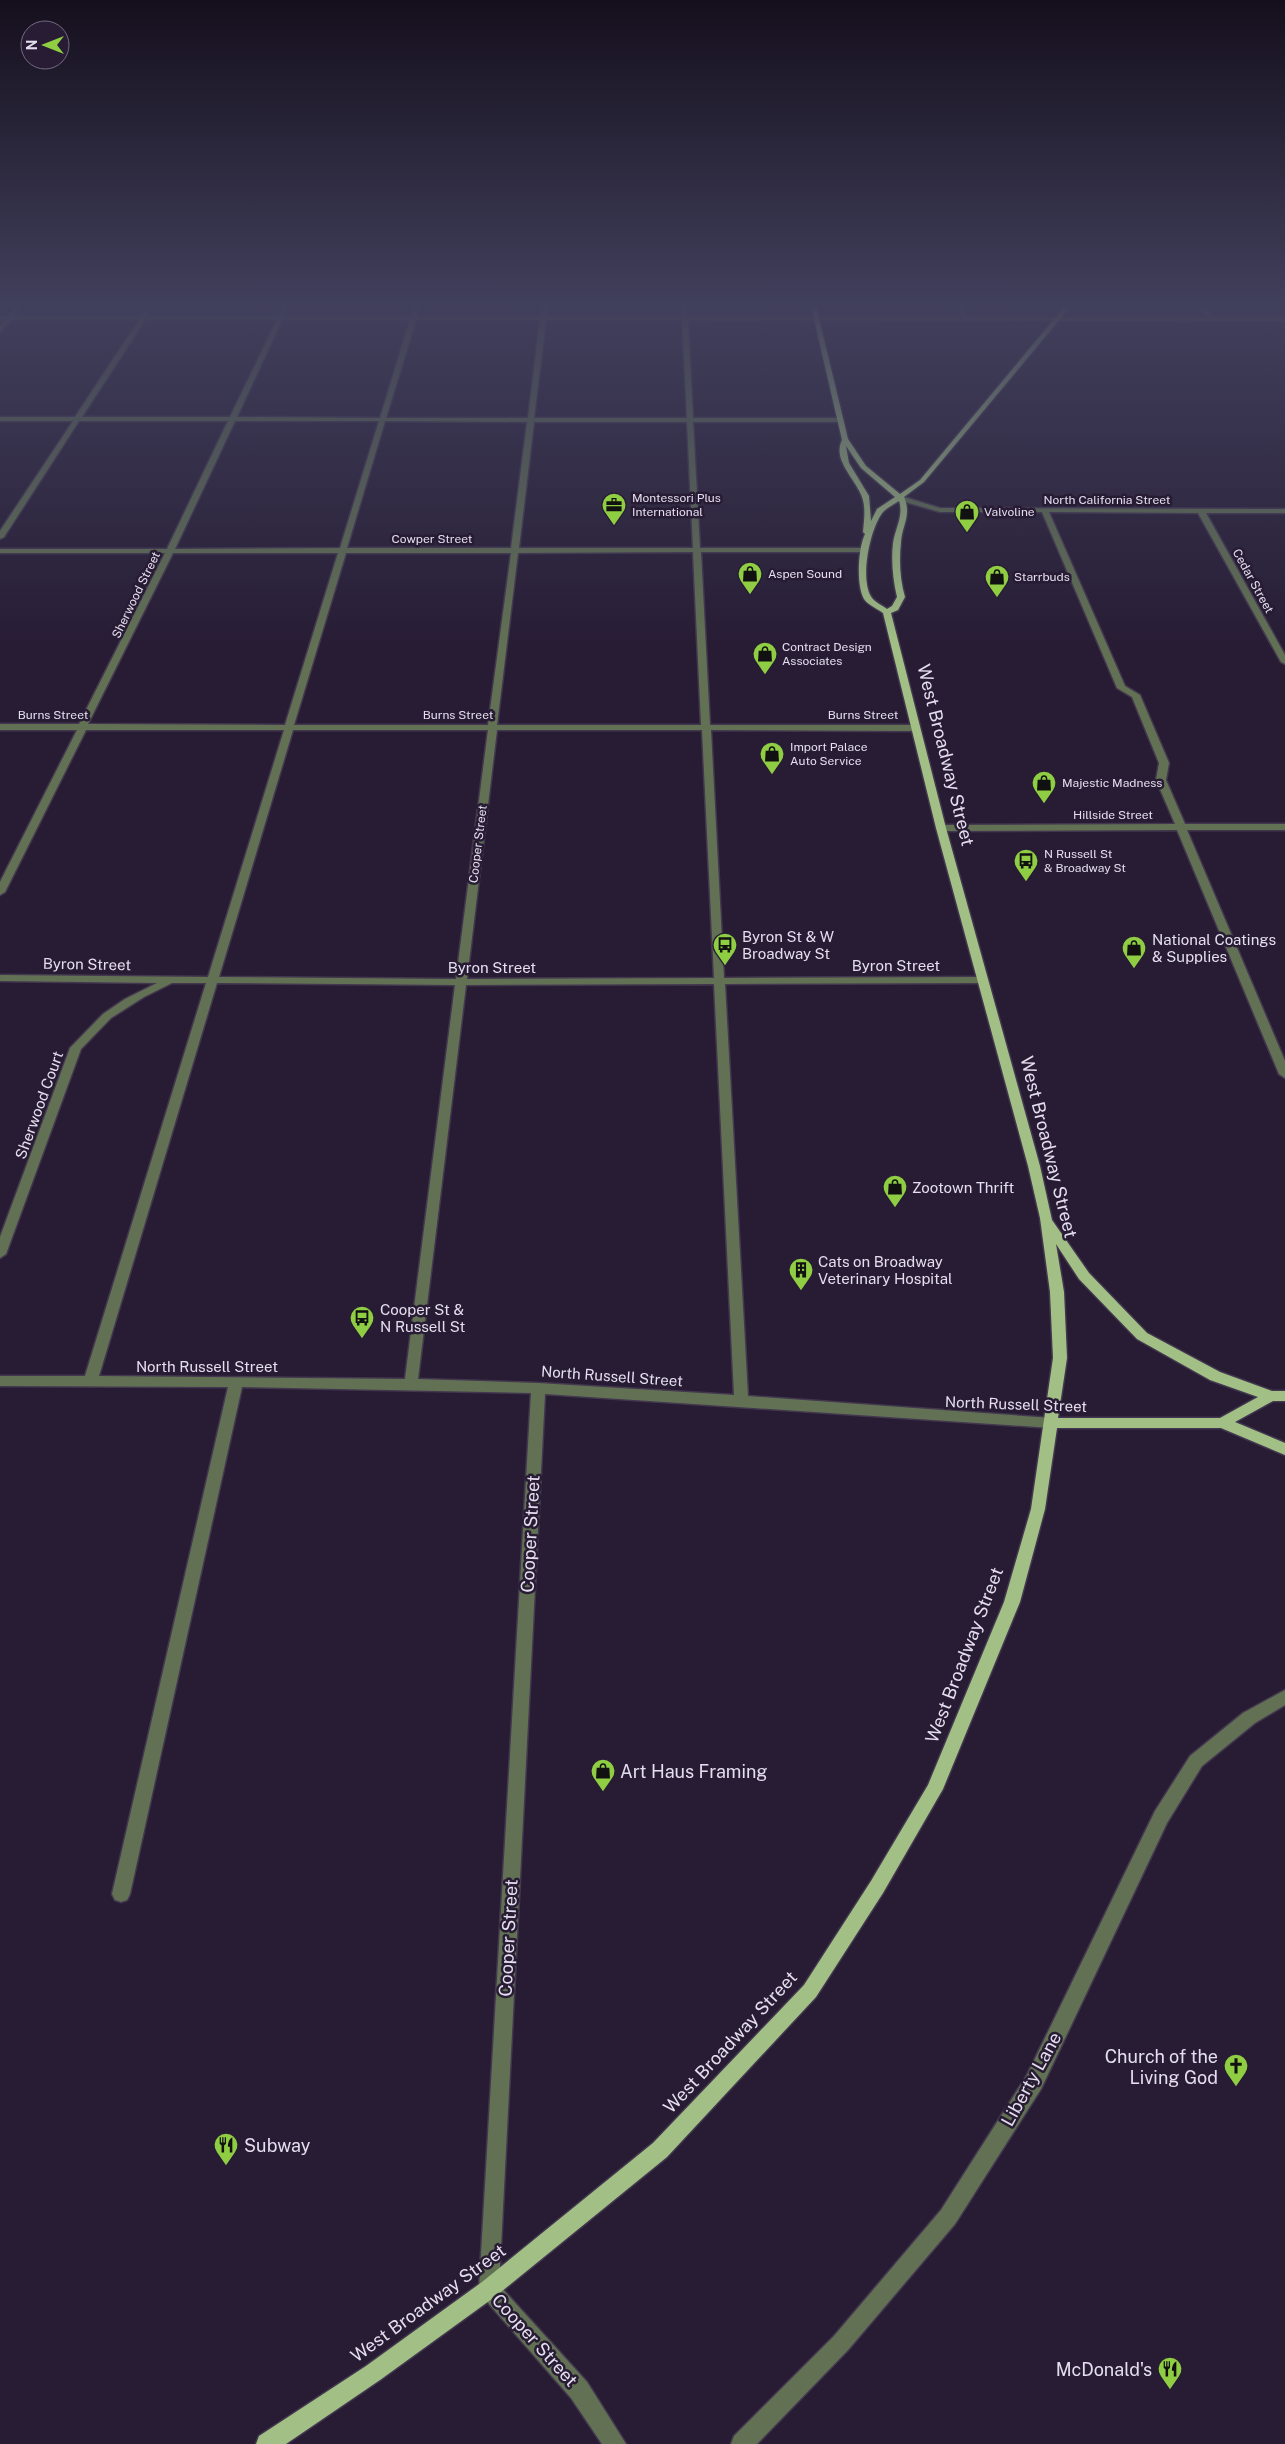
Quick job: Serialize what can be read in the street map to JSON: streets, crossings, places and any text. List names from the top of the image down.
{
  "streets": {
    "main road": ["West Broadway Street", "North Russell Street"],
    "street": [
      "North California Street",
      "Cowper Street",
      "Cedar Street",
      "Sherwood Street",
      "Burns Street",
      "Hillside Street",
      "Cooper Street",
      "Byron Street",
      "Sherwood Court",
      "Liberty Lane"
    ]
  },
  "crossings": [
    ["North California Street", "Cedar Street"],
    ["Cowper Street", "Sherwood Street"],
    ["Cowper Street", "Cooper Street"],
    ["Sherwood Street", "Burns Street"],
    ["Burns Street", "West Broadway Street"],
    ["Burns Street", "Cooper Street"],
    ["West Broadway Street", "Hillside Street"],
    ["West Broadway Street", "Cooper Street"],
    ["West Broadway Street", "Byron Street"],
    ["West Broadway Street", "North Russell Street"],
    ["Cooper Street", "Byron Street"],
    ["Cooper Street", "North Russell Street"],
    ["Byron Street", "Sherwood Court"]
  ],
  "places": {
    "office": ["Montessori Plus International"],
    "shop": [
      "Valvoline",
      "Aspen Sound",
      "Starrbuds",
      "Contract Design Associates",
      "Import Palace Auto Service",
      "Majestic Madness",
      "National Coatings & Supplies",
      "Zootown Thrift",
      "Art Haus Framing"
    ],
    "bus stop": ["N Russell St & Broadway St", "Byron St & W Broadway St", "Cooper St & N Russell St"],
    "building": ["Cats on Broadway Veterinary Hospital"],
    "church": ["Church of the Living God"],
    "restaurant": ["Subway", "McDonald's"]
  },
  "north": "left"
}
